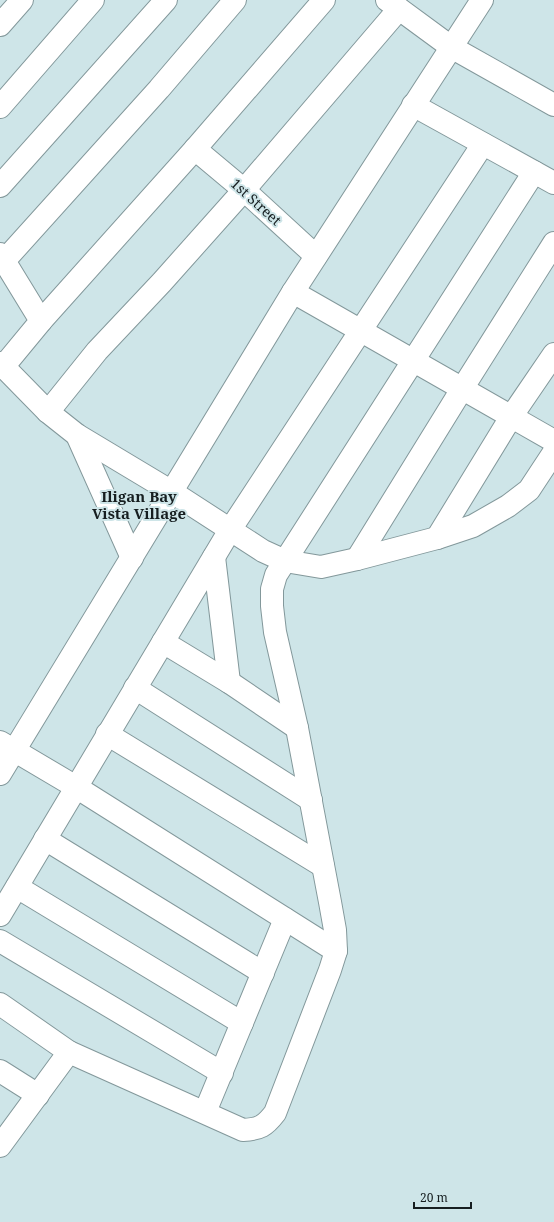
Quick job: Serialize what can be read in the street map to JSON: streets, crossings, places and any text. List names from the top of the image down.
{
  "streets": {
    "street": ["1st Street"]
  },
  "districts": ["Iligan Bay Vista Village"],
  "scale_bar": "20 m"
}
